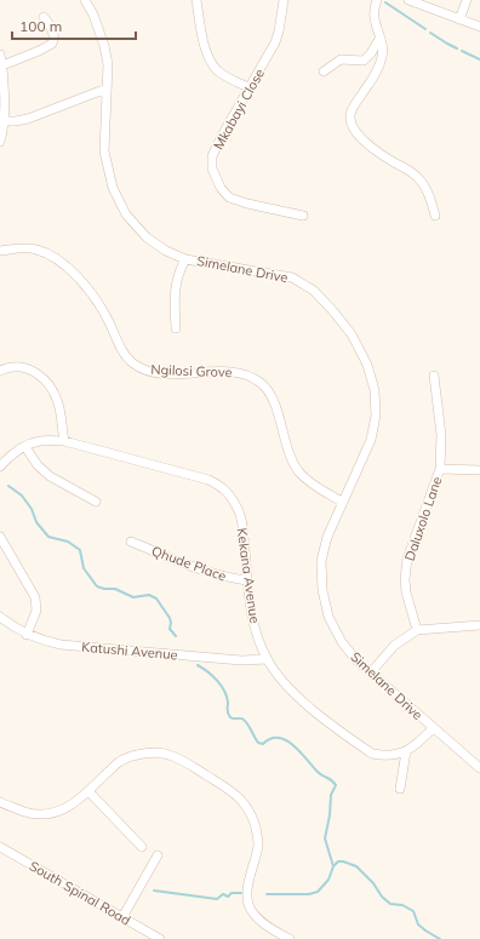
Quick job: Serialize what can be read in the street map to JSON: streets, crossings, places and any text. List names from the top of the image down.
{
  "streets": {
    "street": [
      "Mkabayi Close",
      "Simelane Drive",
      "Ngilosi Grove",
      "Daluxolo Lane",
      "Qhude Place",
      "Kekana Avenue",
      "Katushi Avenue",
      "South Spinal Road"
    ]
  },
  "crossings": [
    ["Simelane Drive", "Ngilosi Grove"],
    ["Simelane Drive", "Kekana Avenue"],
    ["Qhude Place", "Kekana Avenue"],
    ["Kekana Avenue", "Katushi Avenue"]
  ],
  "scale_bar": "100 m"
}
